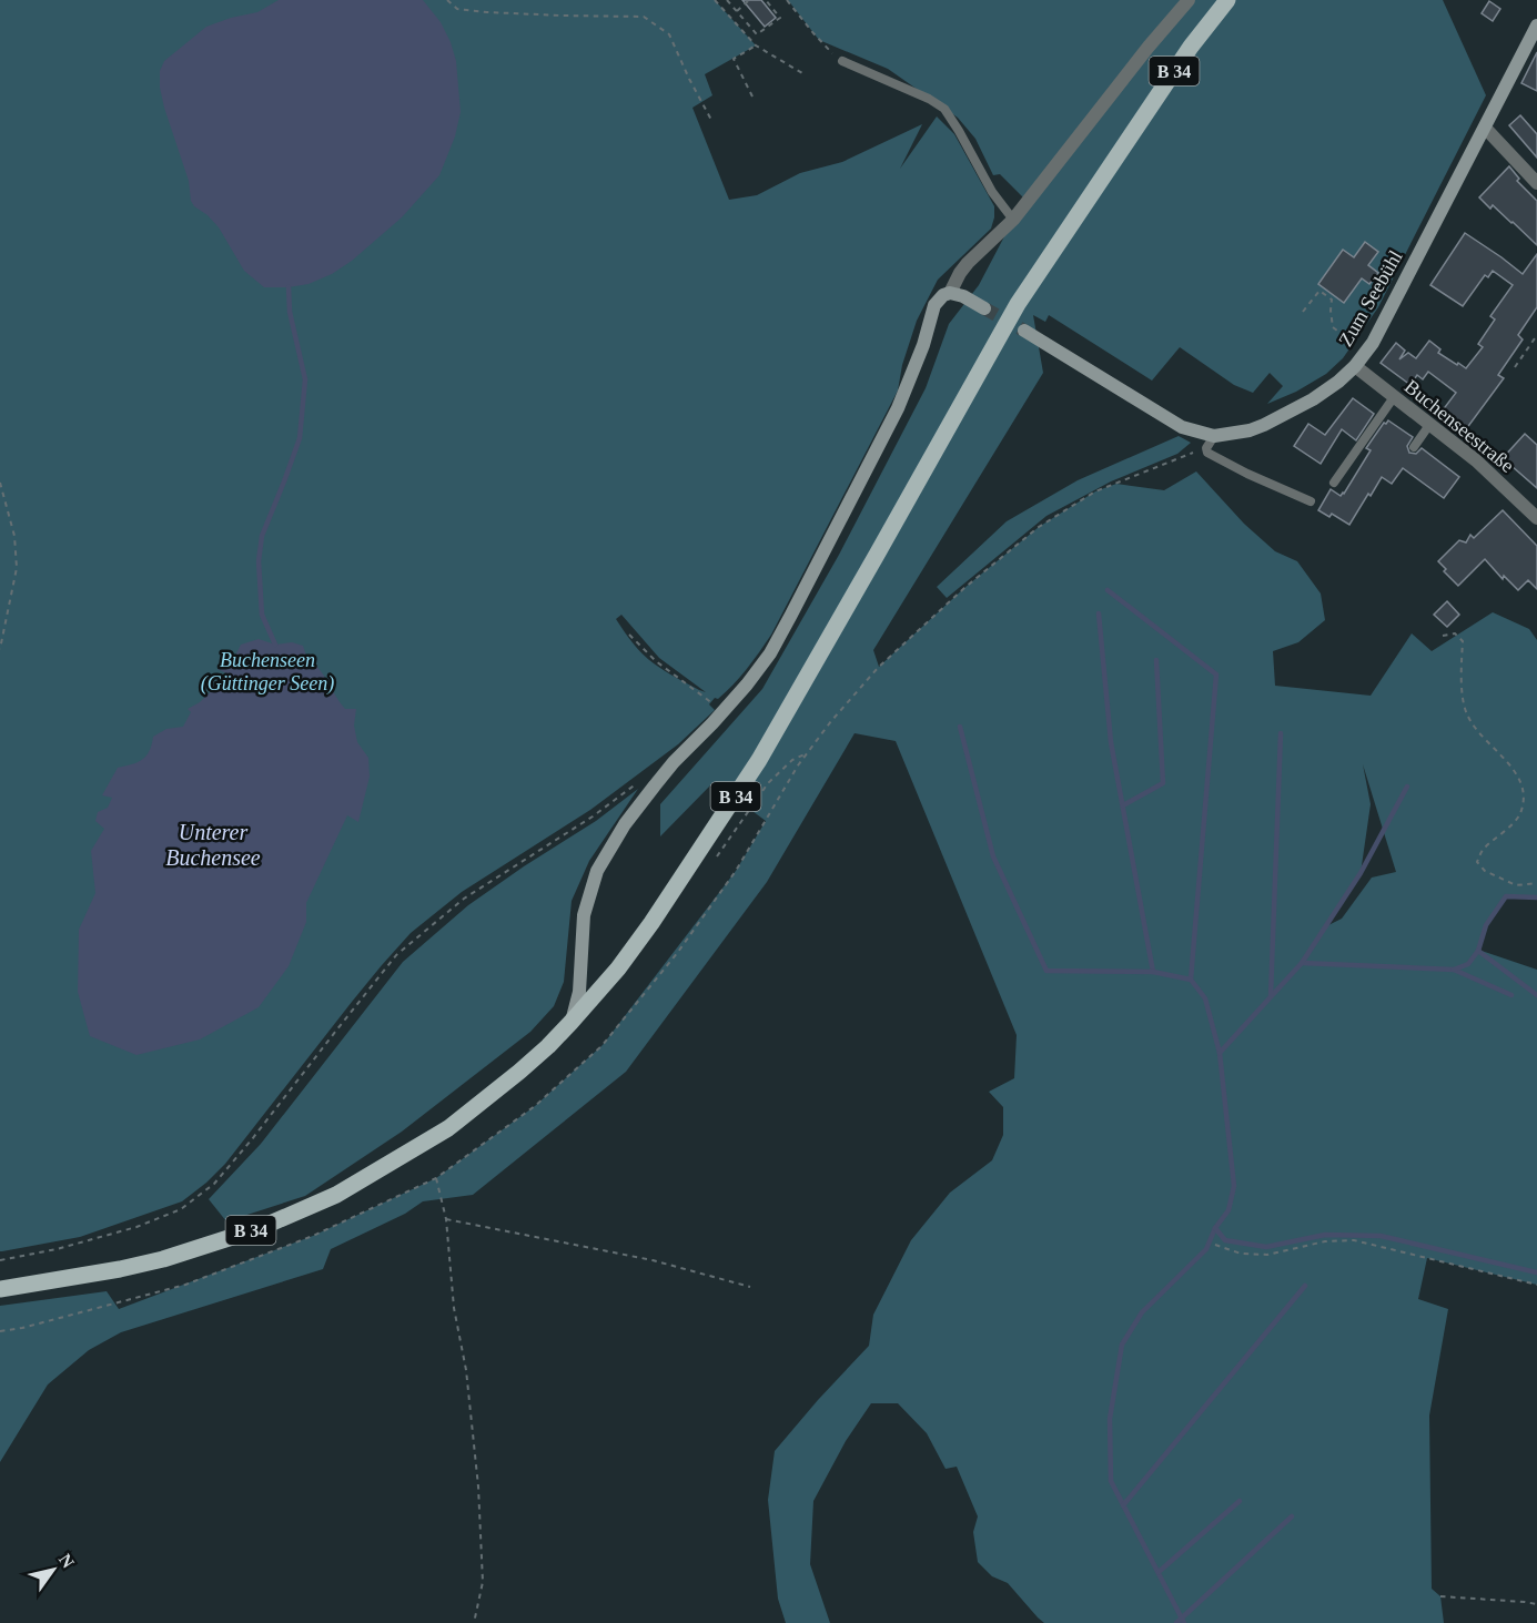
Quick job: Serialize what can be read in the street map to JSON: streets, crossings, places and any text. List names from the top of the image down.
{
  "streets": {
    "main road": ["B 34", "Zum Seebühl"],
    "street": ["Buchenseestraße"]
  },
  "crossings": [
    ["Zum Seebühl", "Buchenseestraße"]
  ],
  "water": ["Unterer Buchensee"],
  "parks": ["Buchenseen (Güttinger Seen)"],
  "north": "top right"
}
